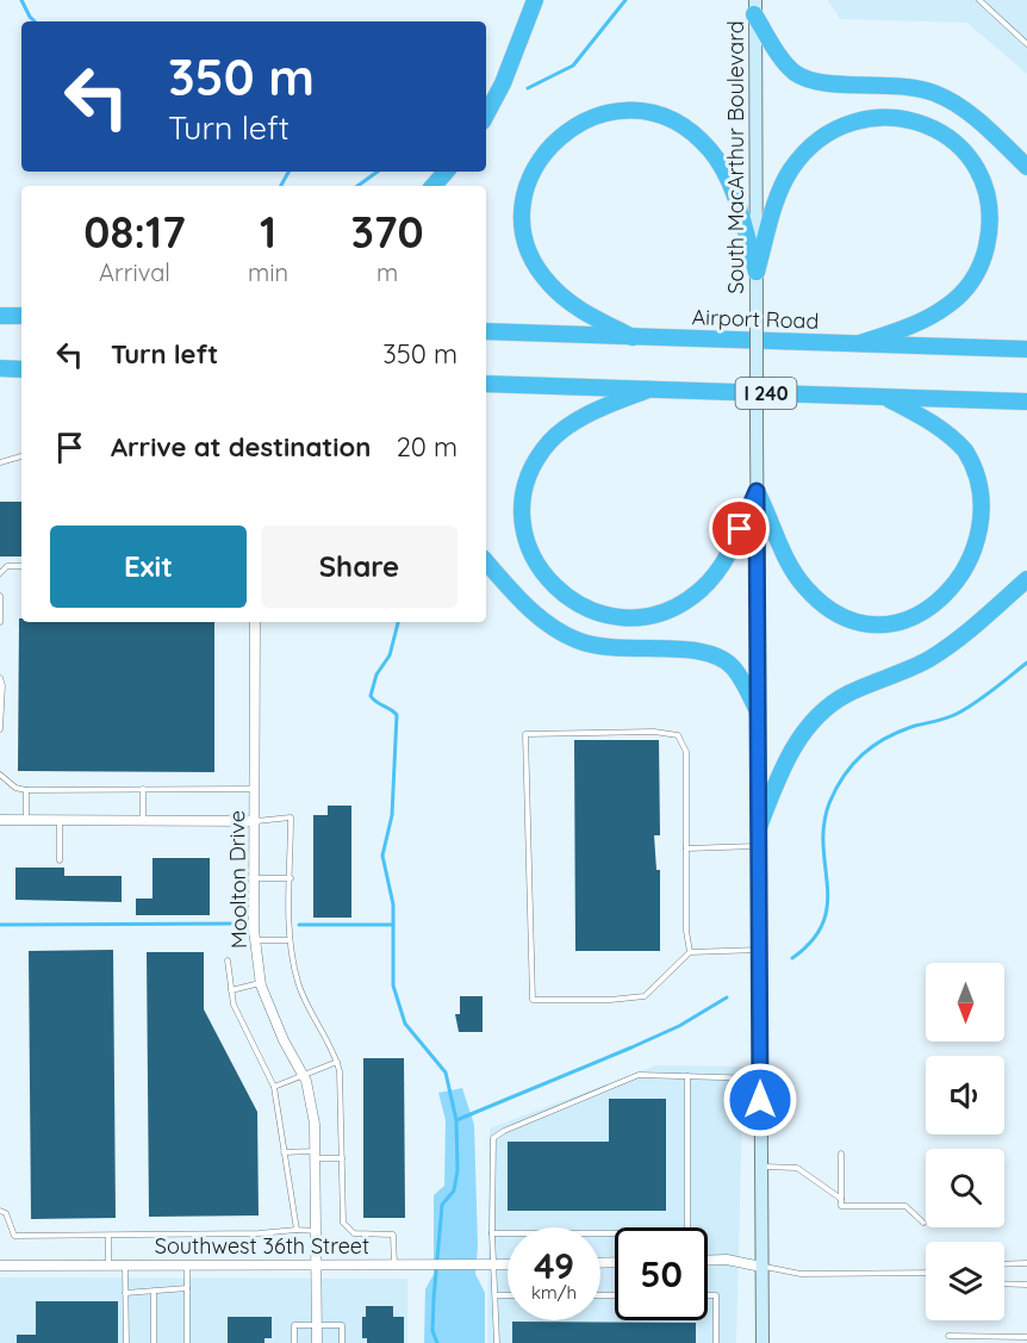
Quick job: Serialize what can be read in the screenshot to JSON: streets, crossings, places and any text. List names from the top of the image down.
{
  "streets": {
    "highway": ["Airport Road", "I 240"],
    "main road": ["South MacArthur Boulevard"],
    "street": ["Moolton Drive", "Southwest 36th Street"]
  },
  "crossings": [
    ["Moolton Drive", "Southwest 36th Street"]
  ],
  "north": "bottom",
  "page": {
    "turn": ["350 m", "Turn left"],
    "eta": [
      "08:17",
      "Arrival",
      "1",
      "min",
      "370",
      "m"
    ],
    "list": [
      {
        "name": "Turn left",
        "value": "350 m"
      },
      {
        "name": "Arrive at destination",
        "value": "20 m"
      }
    ],
    "buttons": ["Exit", "Share"],
    "speed": "49 km/h",
    "limit": "50"
  }
}
